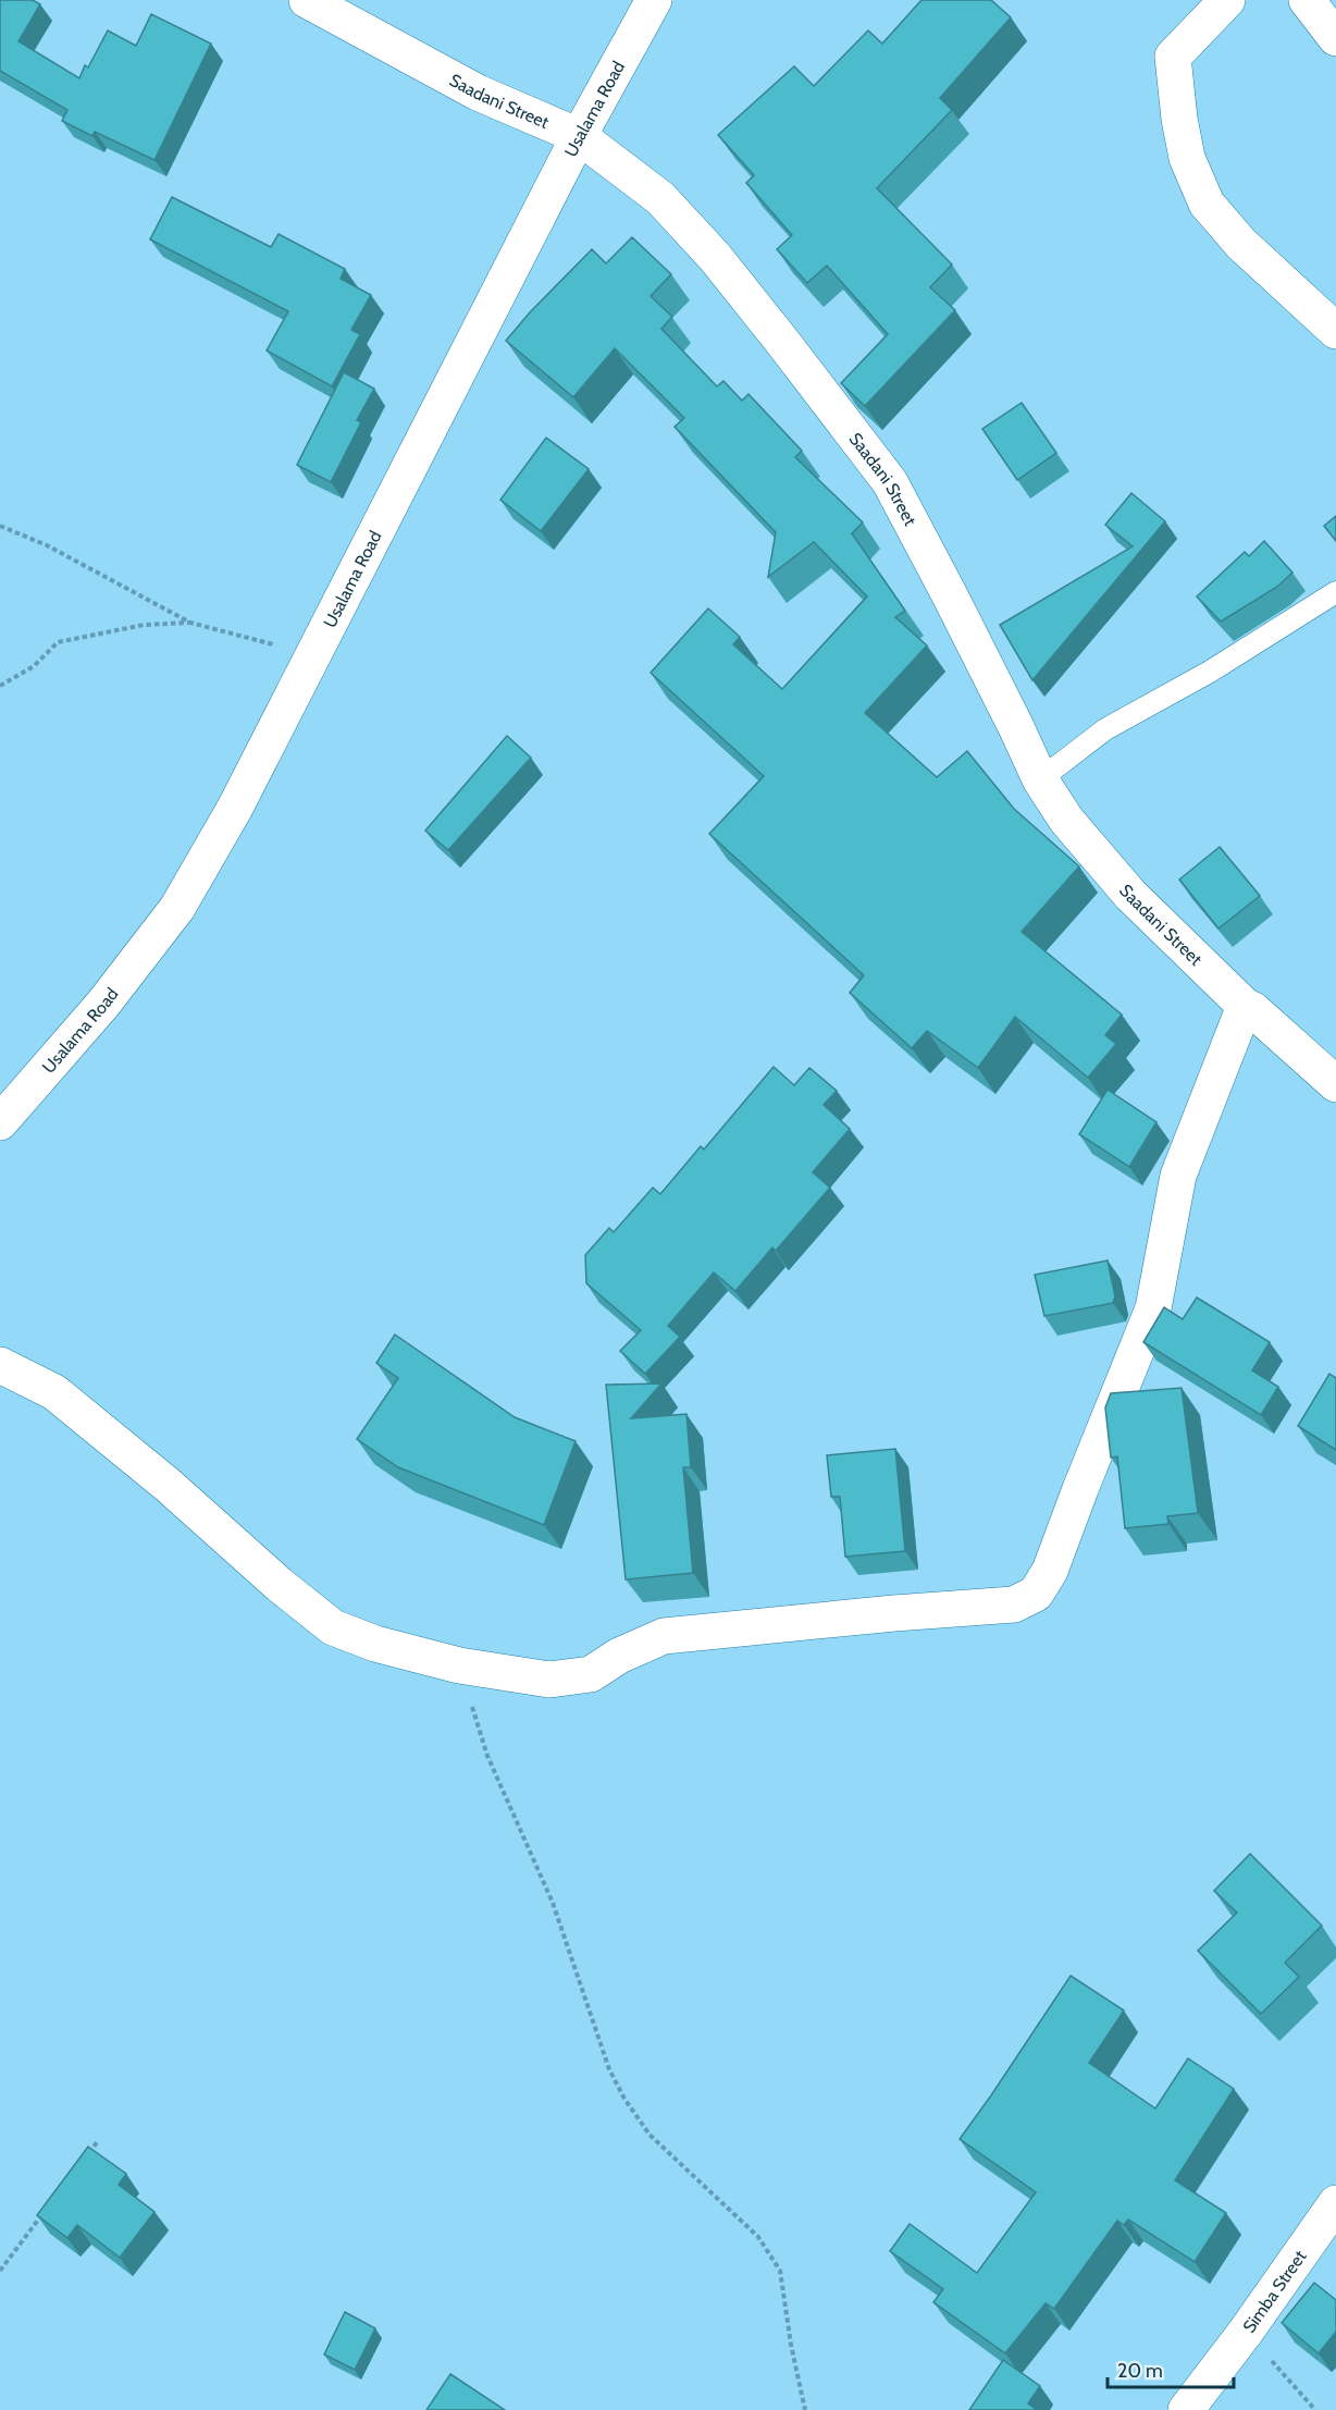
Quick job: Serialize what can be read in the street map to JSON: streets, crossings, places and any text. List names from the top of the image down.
{
  "streets": {
    "street": ["Saadani Street", "Usalama Road", "Simba Street"]
  },
  "crossings": [
    ["Saadani Street", "Usalama Road"]
  ],
  "scale_bar": "20 m"
}
